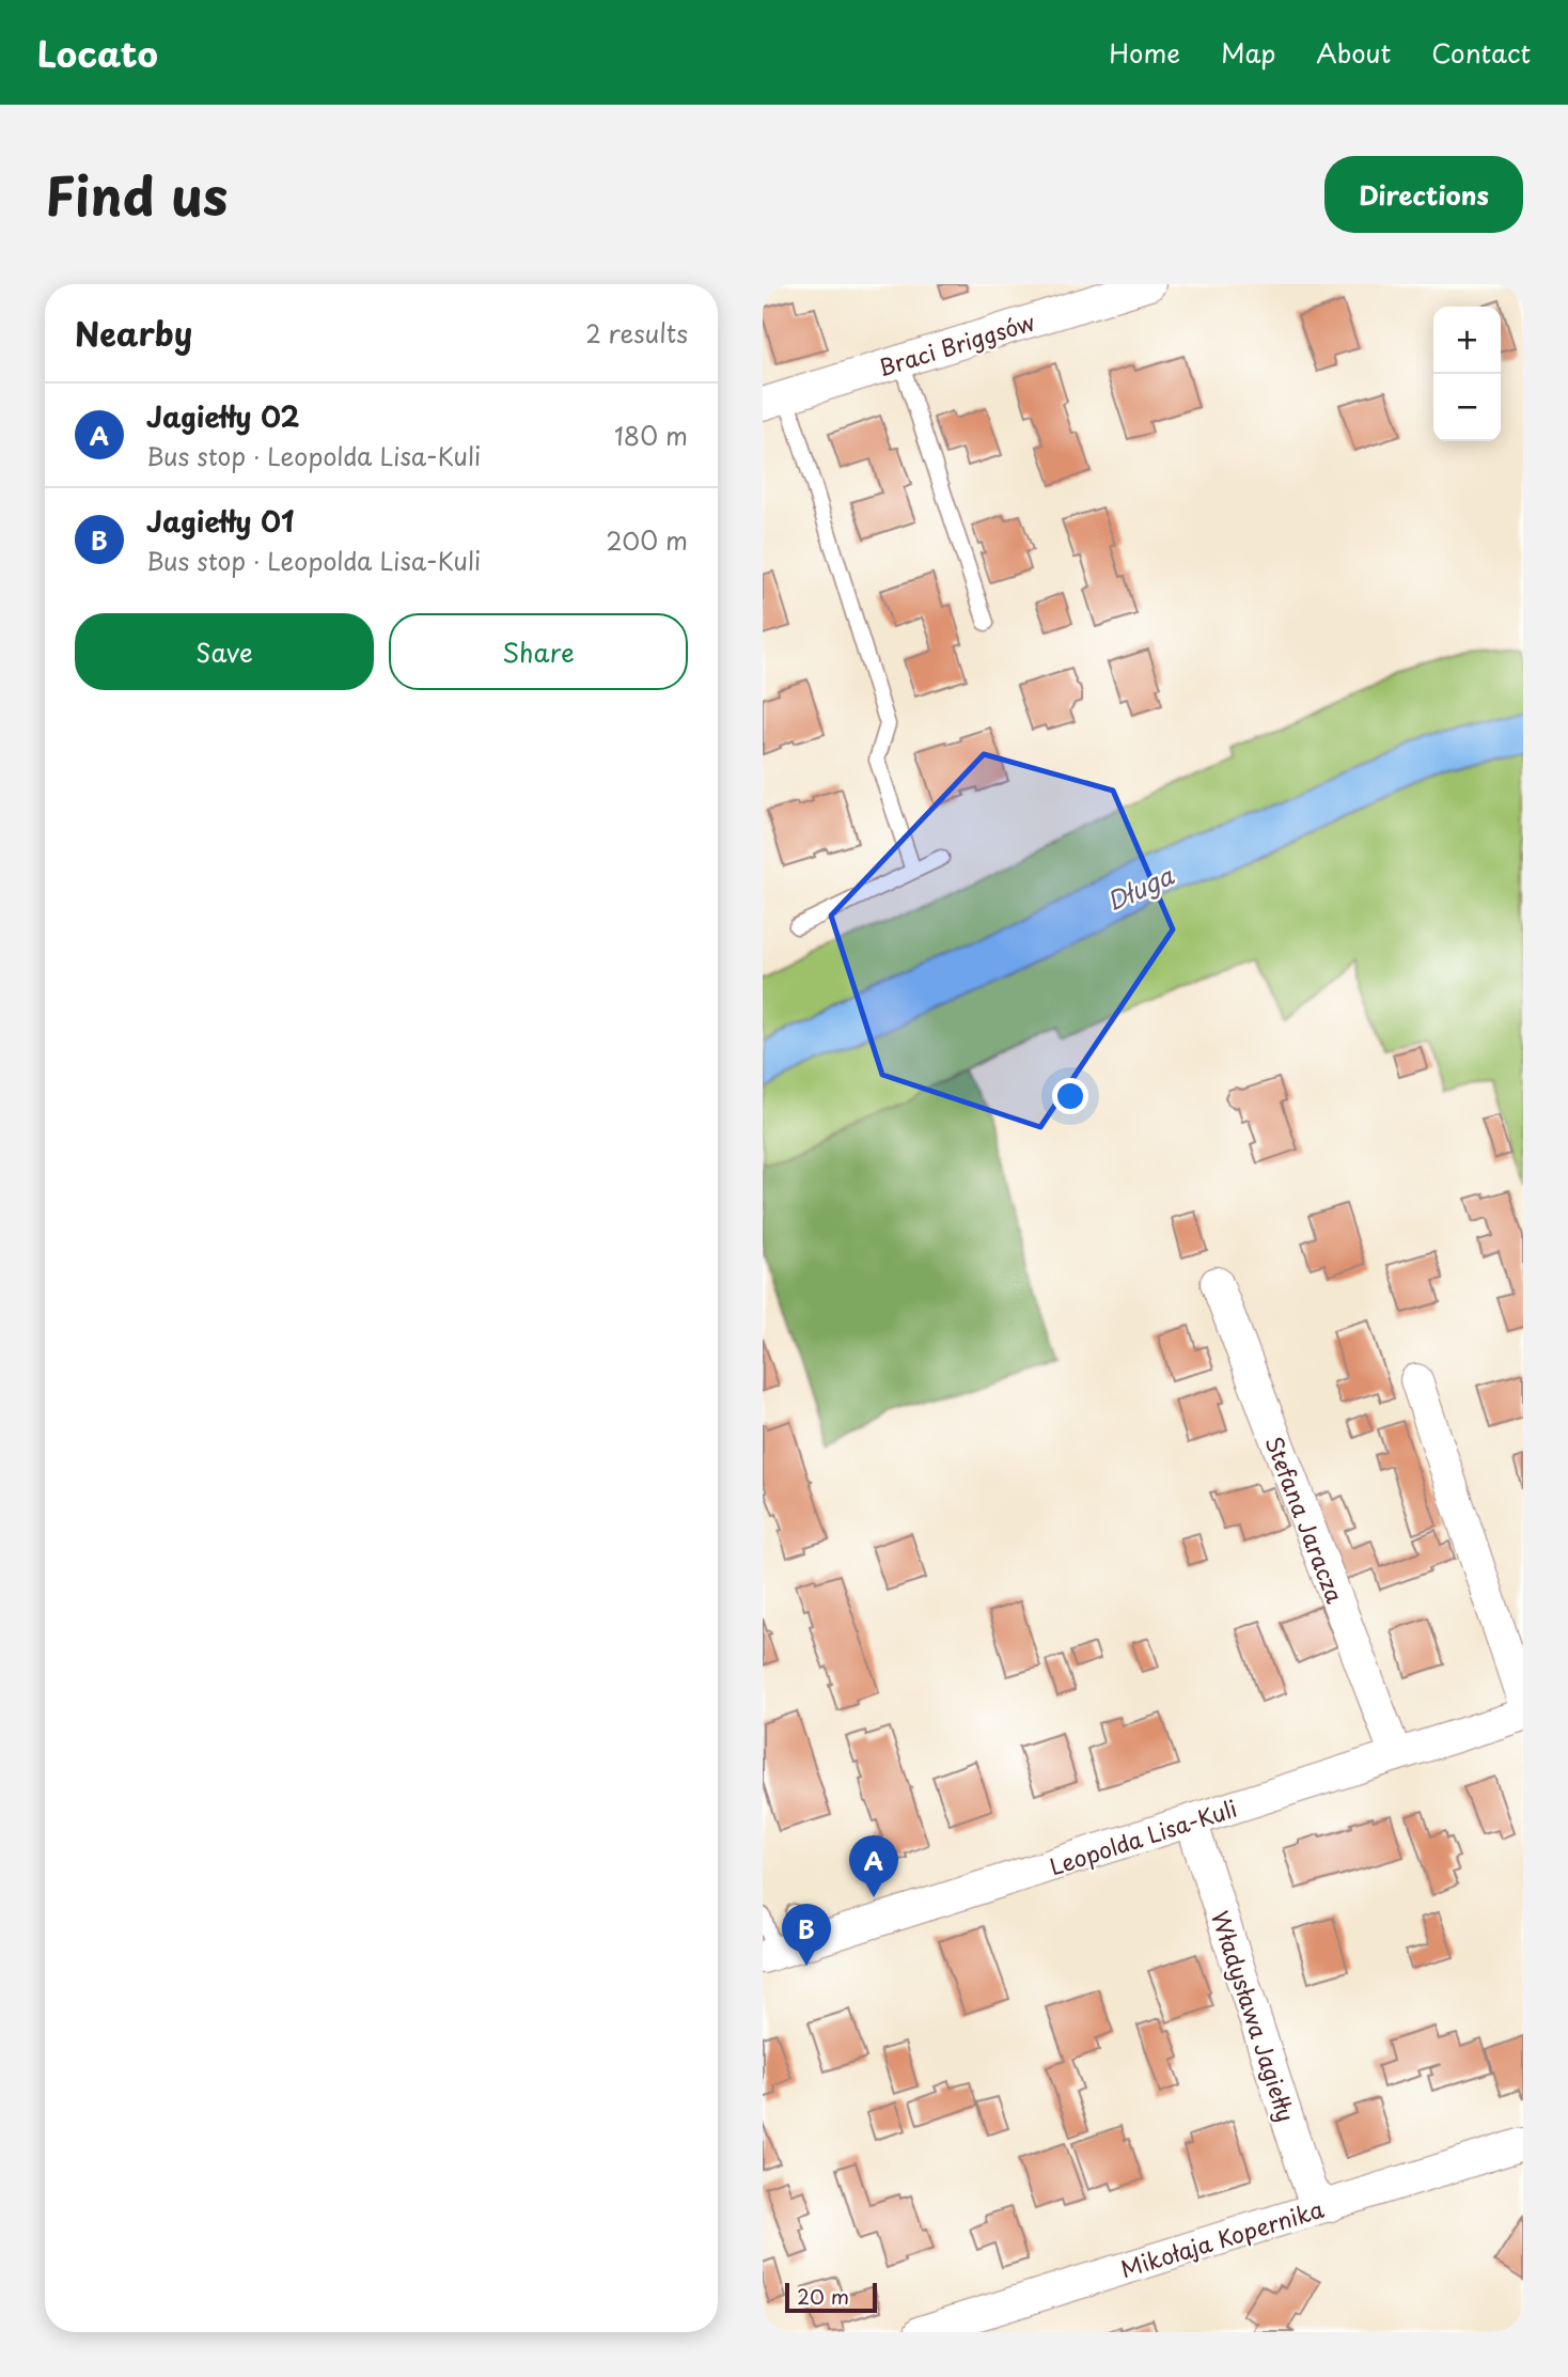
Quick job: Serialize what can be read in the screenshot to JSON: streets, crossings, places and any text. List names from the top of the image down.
{
  "streets": {
    "street": [
      "Braci Briggsów",
      "Stefana Jaracza",
      "Leopolda Lisa-Kuli",
      "Władysława Jagiełły",
      "Mikołaja Kopernika"
    ]
  },
  "crossings": [
    ["Stefana Jaracza", "Leopolda Lisa-Kuli"],
    ["Leopolda Lisa-Kuli", "Władysława Jagiełły"],
    ["Władysława Jagiełły", "Mikołaja Kopernika"]
  ],
  "water": ["Długa"],
  "scale_bar": "20 m",
  "page": {
    "header": "Locato",
    "nav": [
      "Home",
      "Map",
      "About",
      "Contact"
    ],
    "title": "Find us",
    "buttons": [
      "Directions",
      ["Save", "Share"]
    ],
    "heading": ["Nearby", "2 results"],
    "map_buttons": ["+", "−"],
    "list": [
      {
        "mark": "A",
        "name": "Jagiełły 02",
        "note": "Bus stop · Leopolda Lisa-Kuli",
        "value": "180 m"
      },
      {
        "mark": "B",
        "name": "Jagiełły 01",
        "note": "Bus stop · Leopolda Lisa-Kuli",
        "value": "200 m"
      }
    ],
    "pins": ["A", "B"],
    "scale": "20 m"
  }
}
